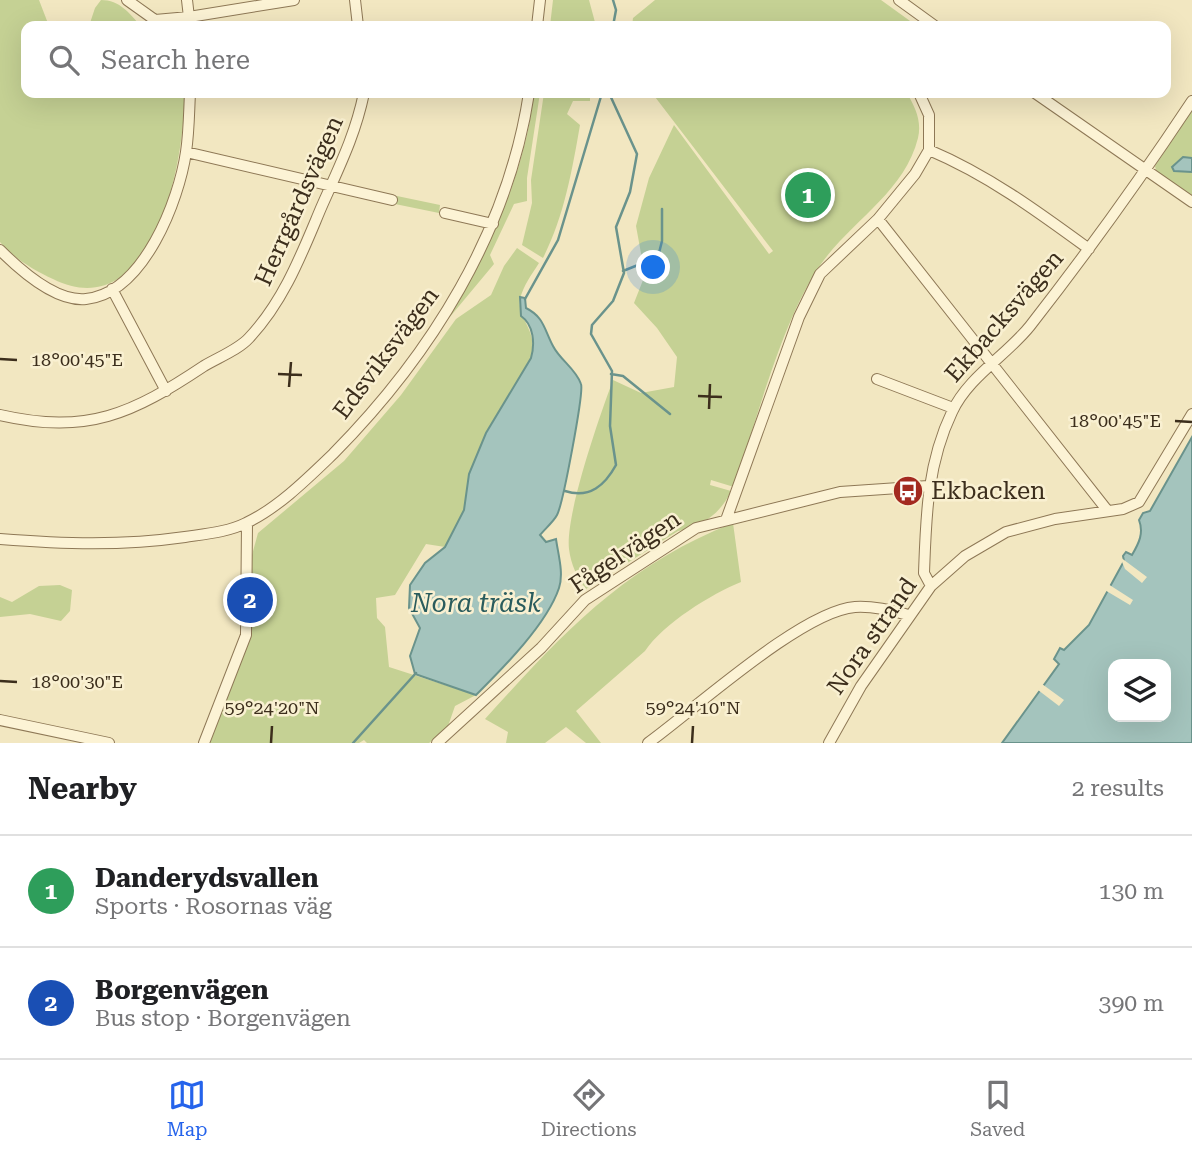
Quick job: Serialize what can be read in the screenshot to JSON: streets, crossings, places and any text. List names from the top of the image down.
{
  "streets": {
    "street": [
      "Herrgårdsvägen",
      "Ekbacksvägen",
      "Edsviksvägen",
      "Fågelvägen",
      "Nora strand"
    ]
  },
  "crossings": [
    ["Ekbacksvägen", "Fågelvägen"],
    ["Ekbacksvägen", "Nora strand"]
  ],
  "water": ["Nora träsk"],
  "places": {
    "bus stop": ["Ekbacken"]
  },
  "page": {
    "search": "Search here",
    "pins": ["1", "2"],
    "heading": ["Nearby", "2 results"],
    "list": [
      {
        "mark": "1",
        "name": "Danderydsvallen",
        "note": "Sports · Rosornas väg",
        "value": "130 m"
      },
      {
        "mark": "2",
        "name": "Borgenvägen",
        "note": "Bus stop · Borgenvägen",
        "value": "390 m"
      }
    ],
    "nav": ["Map", "Directions", "Saved"]
  },
  "coordinates": [
    "18°00'45\"E",
    "18°00'30\"E",
    "59°24'20\"N",
    "59°24'10\"N"
  ]
}
